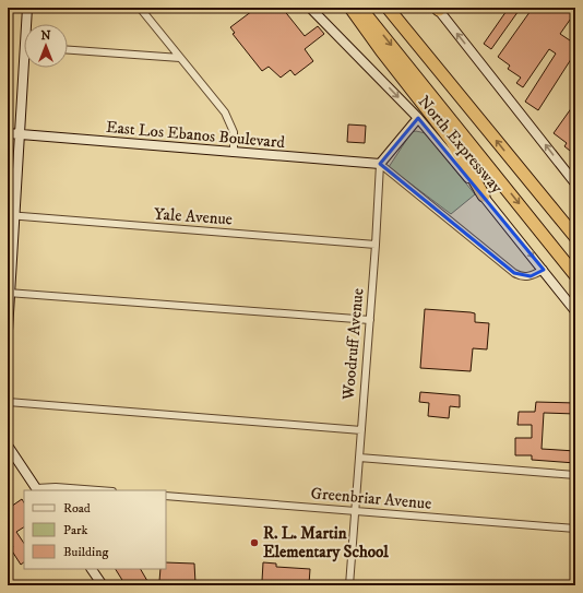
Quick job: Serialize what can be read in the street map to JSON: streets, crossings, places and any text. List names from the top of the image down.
{
  "streets": {
    "highway": ["North Expressway"],
    "street": [
      "East Los Ebanos Boulevard",
      "Yale Avenue",
      "Woodruff Avenue",
      "Greenbriar Avenue"
    ]
  },
  "crossings": [
    ["East Los Ebanos Boulevard", "Woodruff Avenue"],
    ["Yale Avenue", "Woodruff Avenue"],
    ["Woodruff Avenue", "Greenbriar Avenue"]
  ],
  "places": ["R. L. Martin Elementary School"],
  "legend": ["Road", "Park", "Building"],
  "north": "top"
}
